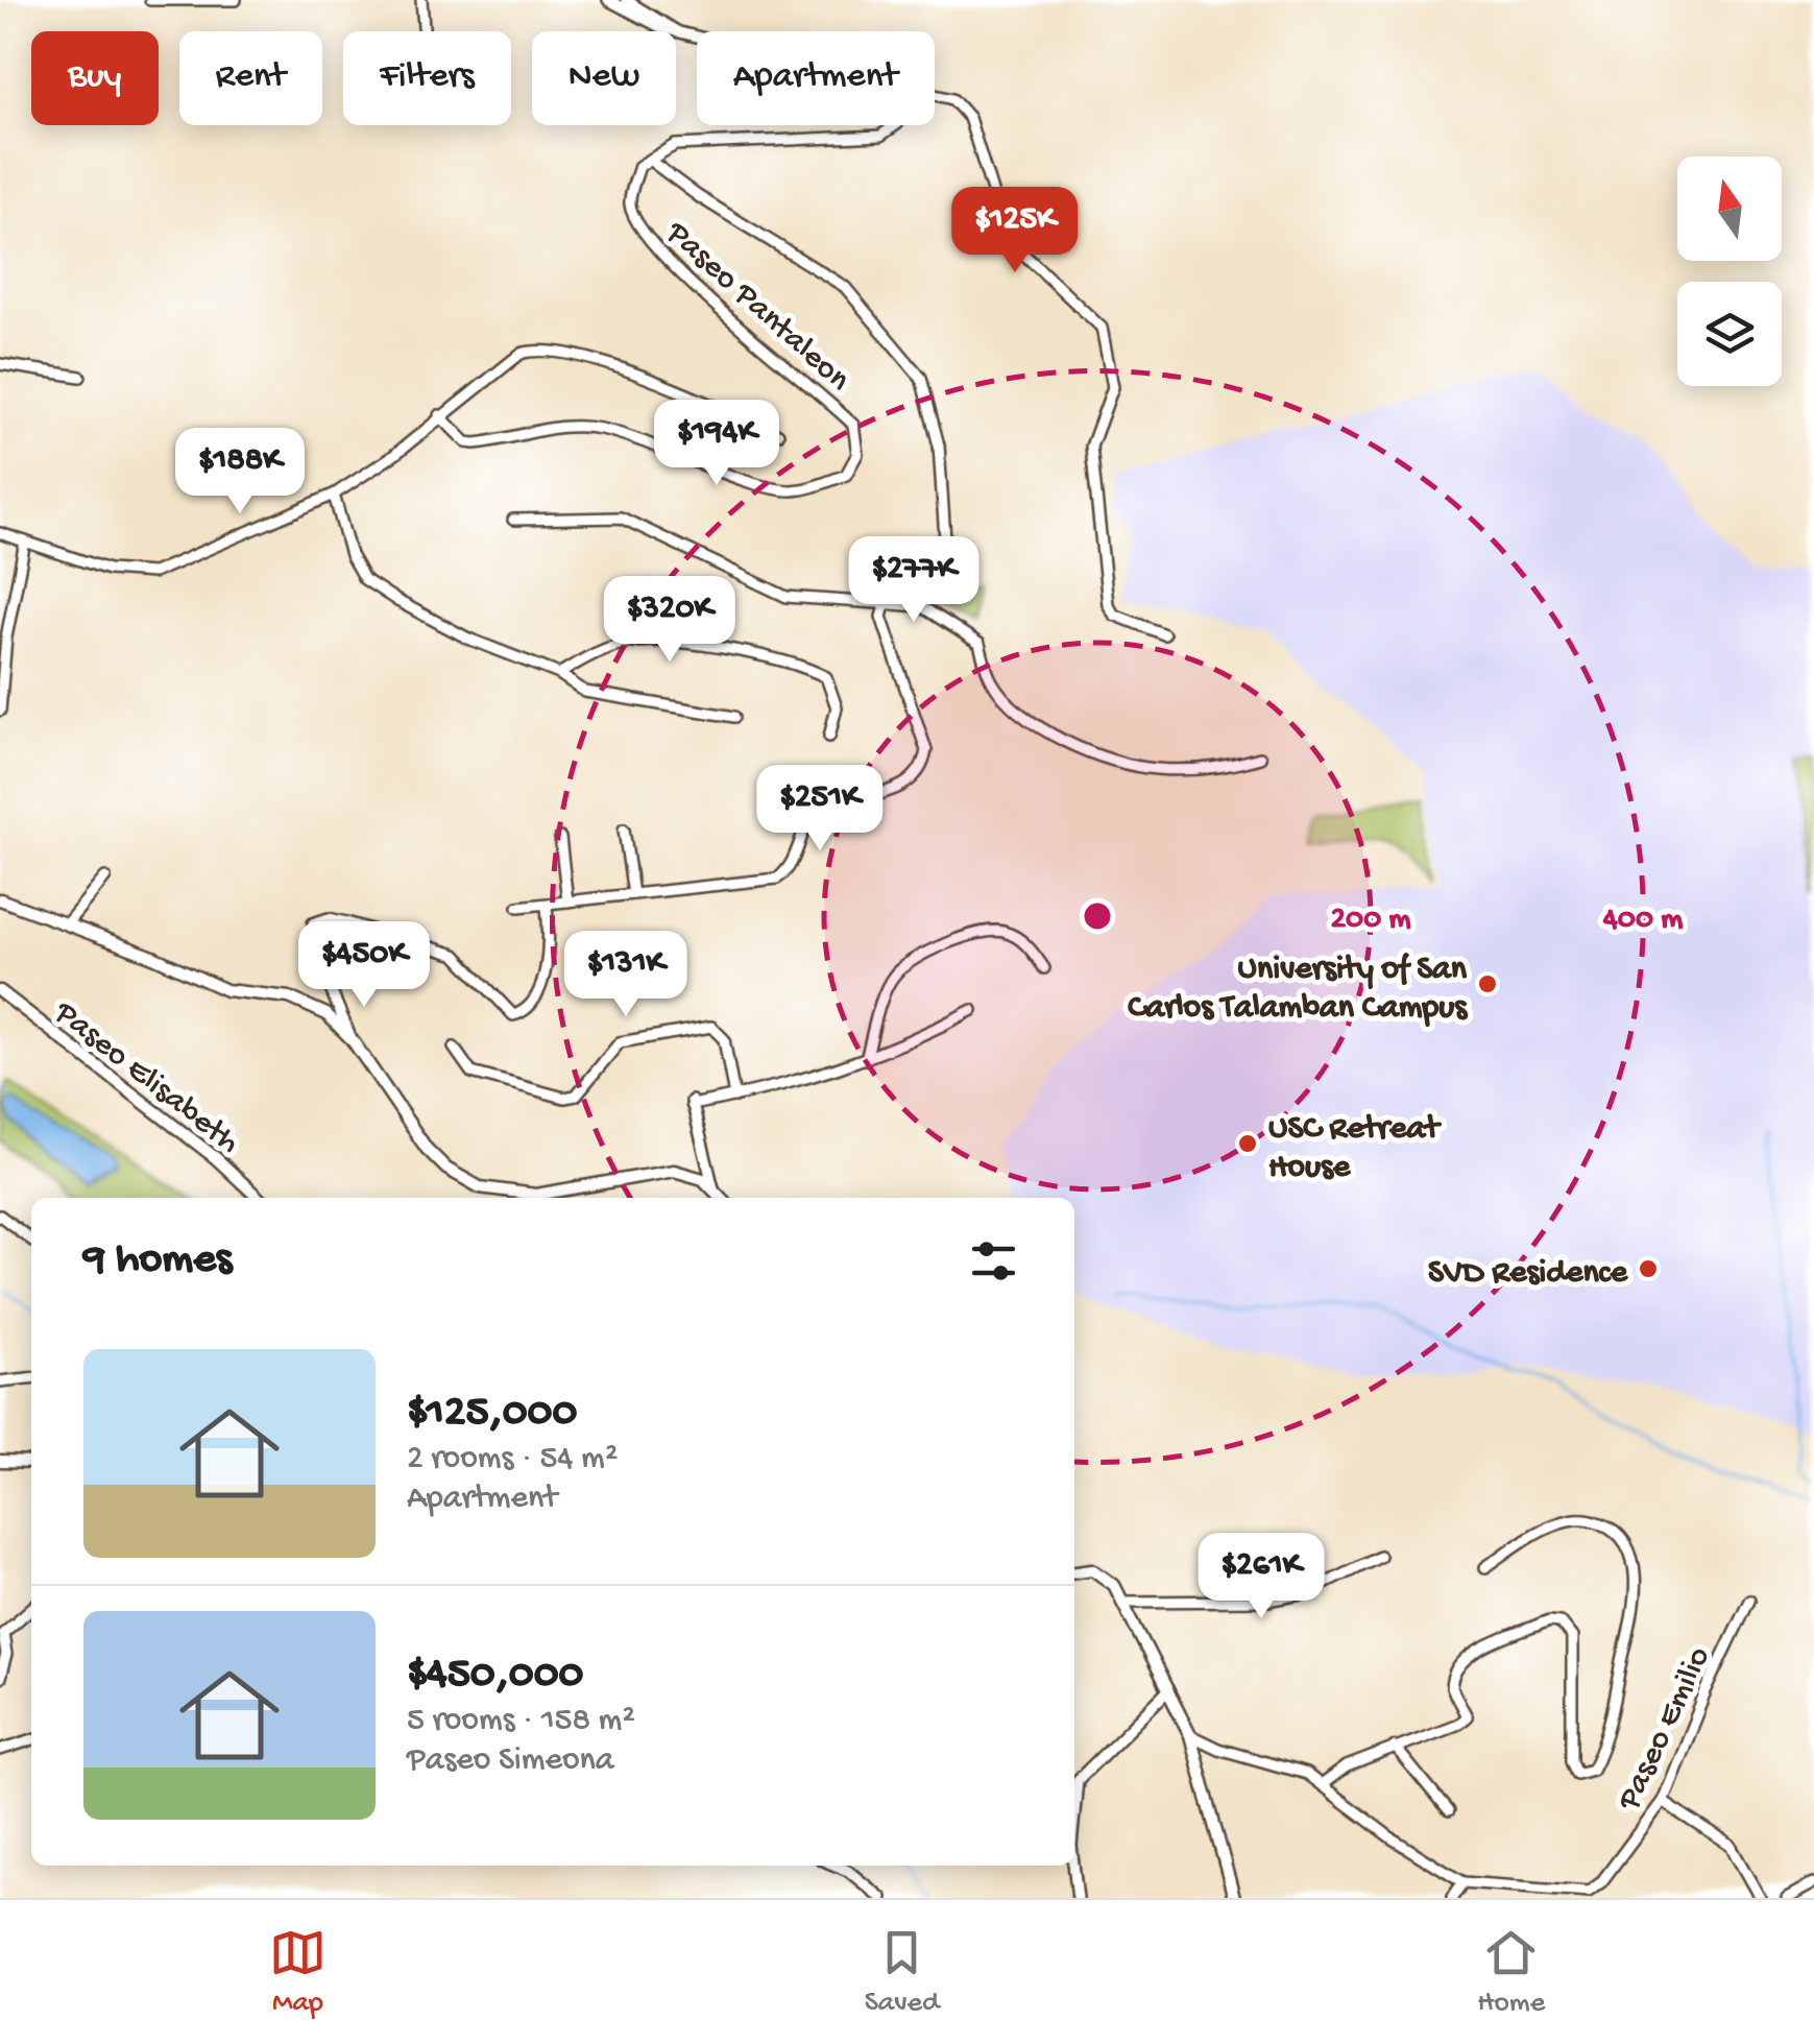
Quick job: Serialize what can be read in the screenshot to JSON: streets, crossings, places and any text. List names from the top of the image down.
{
  "streets": {
    "street": ["Paseo Pantaleon", "Paseo Elisabeth", "Paseo Emilio"]
  },
  "places": ["University of San Carlos Talamban Campus", "USC Retreat House", "SVD Residence"],
  "north": "top",
  "page": {
    "chip": [
      "Buy",
      "Rent",
      "Filters",
      "New",
      "Apartment"
    ],
    "price": [
      "$125K",
      "$194K",
      "$188K",
      "$277K",
      "$320K",
      "$251K",
      "$450K",
      "$131K",
      "$261K"
    ],
    "heading": "9 homes",
    "list": [
      {
        "name": "$125,000",
        "note": "2 rooms · 54 m² · Apartment"
      },
      {
        "name": "$450,000",
        "note": "5 rooms · 158 m² · Paseo Simeona"
      }
    ],
    "tabs": ["Map", "Saved", "Home"]
  },
  "rings": ["200 m", "400 m"]
}
